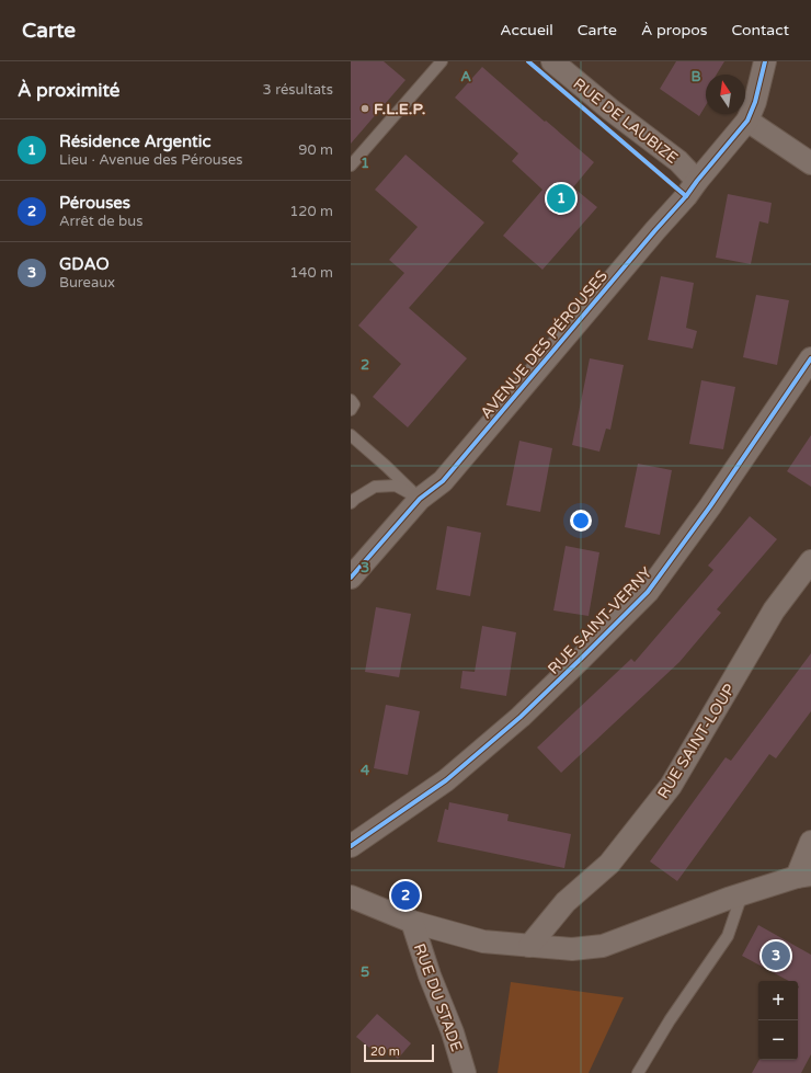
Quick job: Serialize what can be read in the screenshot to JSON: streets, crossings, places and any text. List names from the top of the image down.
{
  "streets": {
    "street": [
      "RUE DE LAUBIZE",
      "AVENUE DES PÉROUSES",
      "RUE SAINT-VERNY",
      "RUE SAINT-LOUP",
      "RUE DU STADE"
    ]
  },
  "crossings": [
    ["RUE DE LAUBIZE", "AVENUE DES PÉROUSES"]
  ],
  "places": ["F.L.E.P."],
  "scale_bar": "20 m",
  "north": "top",
  "page": {
    "header": "Carte",
    "nav": [
      "Accueil",
      "Carte",
      "À propos",
      "Contact"
    ],
    "heading": ["À proximité", "3 résultats"],
    "list": [
      {
        "mark": "1",
        "name": "Résidence Argentic",
        "note": "Lieu · Avenue des Pérouses",
        "value": "90 m"
      },
      {
        "mark": "2",
        "name": "Pérouses",
        "note": "Arrêt de bus",
        "value": "120 m"
      },
      {
        "mark": "3",
        "name": "GDAO",
        "note": "Bureaux",
        "value": "140 m"
      }
    ],
    "pins": ["1", "2", "3"],
    "map_buttons": ["+", "−"],
    "scale": "20 m"
  },
  "grid": {
    "columns": ["A", "B"],
    "rows": [
      "1",
      "2",
      "3",
      "4",
      "5"
    ]
  }
}
